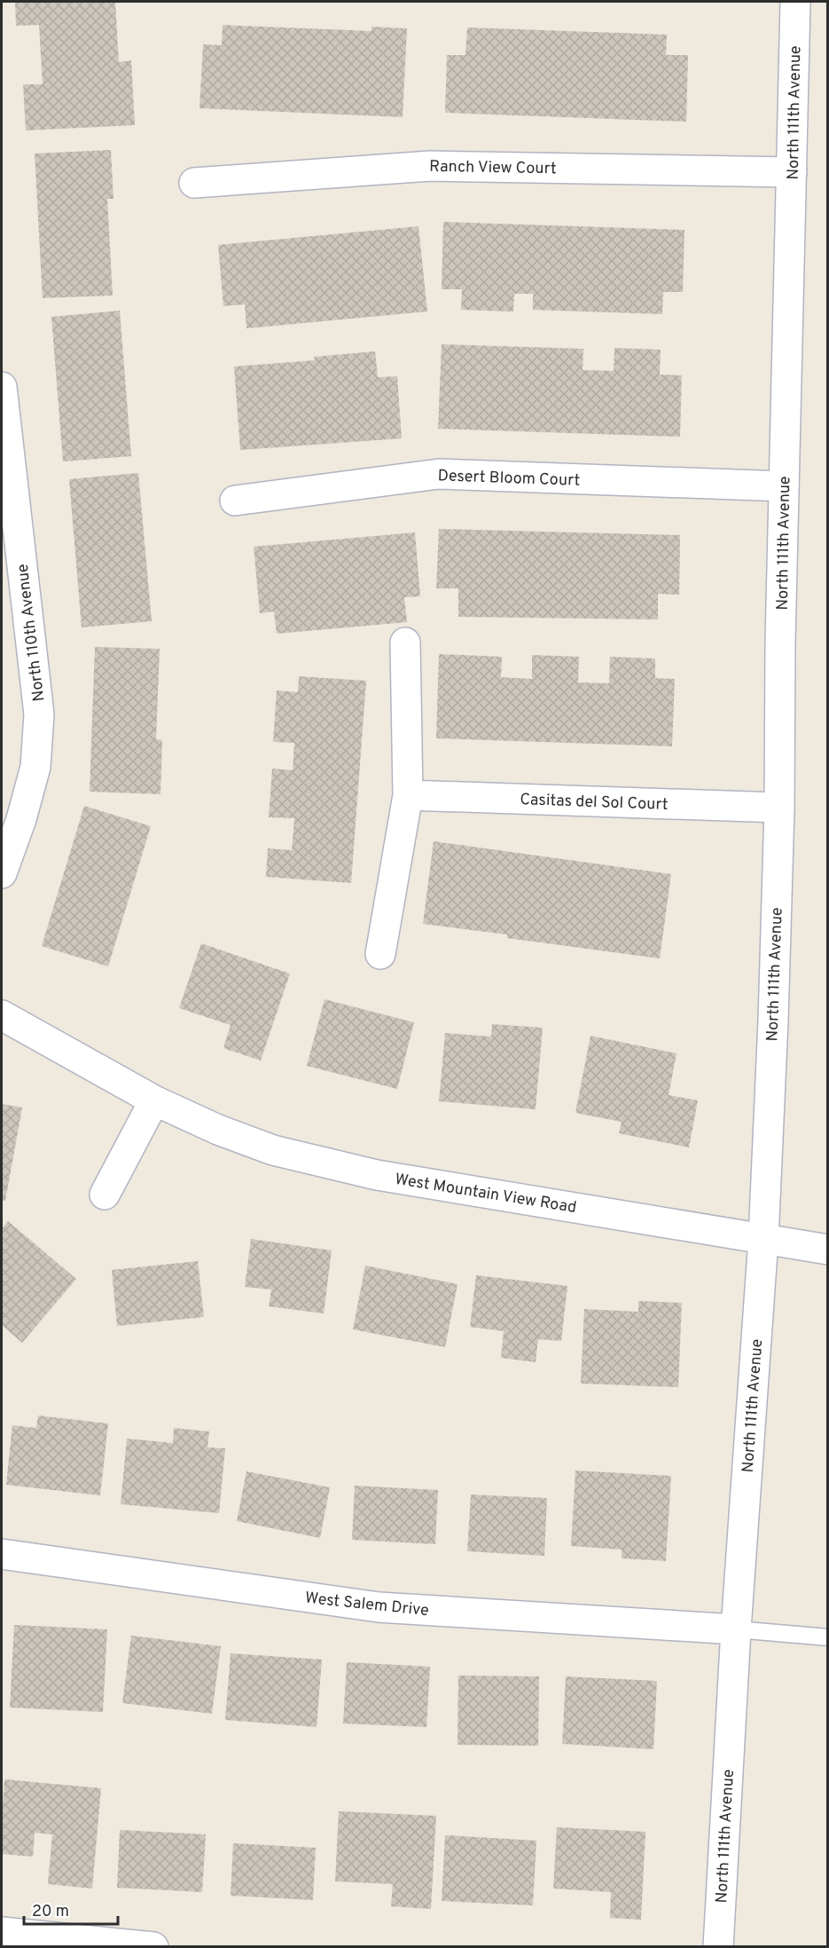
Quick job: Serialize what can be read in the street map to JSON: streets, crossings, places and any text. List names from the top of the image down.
{
  "streets": {
    "street": [
      "North 111th Avenue",
      "Ranch View Court",
      "Desert Bloom Court",
      "North 110th Avenue",
      "Casitas del Sol Court",
      "West Mountain View Road",
      "West Salem Drive"
    ]
  },
  "crossings": [
    ["North 111th Avenue", "Ranch View Court"],
    ["North 111th Avenue", "Desert Bloom Court"],
    ["North 111th Avenue", "Casitas del Sol Court"],
    ["North 111th Avenue", "West Mountain View Road"],
    ["North 111th Avenue", "West Salem Drive"]
  ],
  "scale_bar": "20 m"
}
